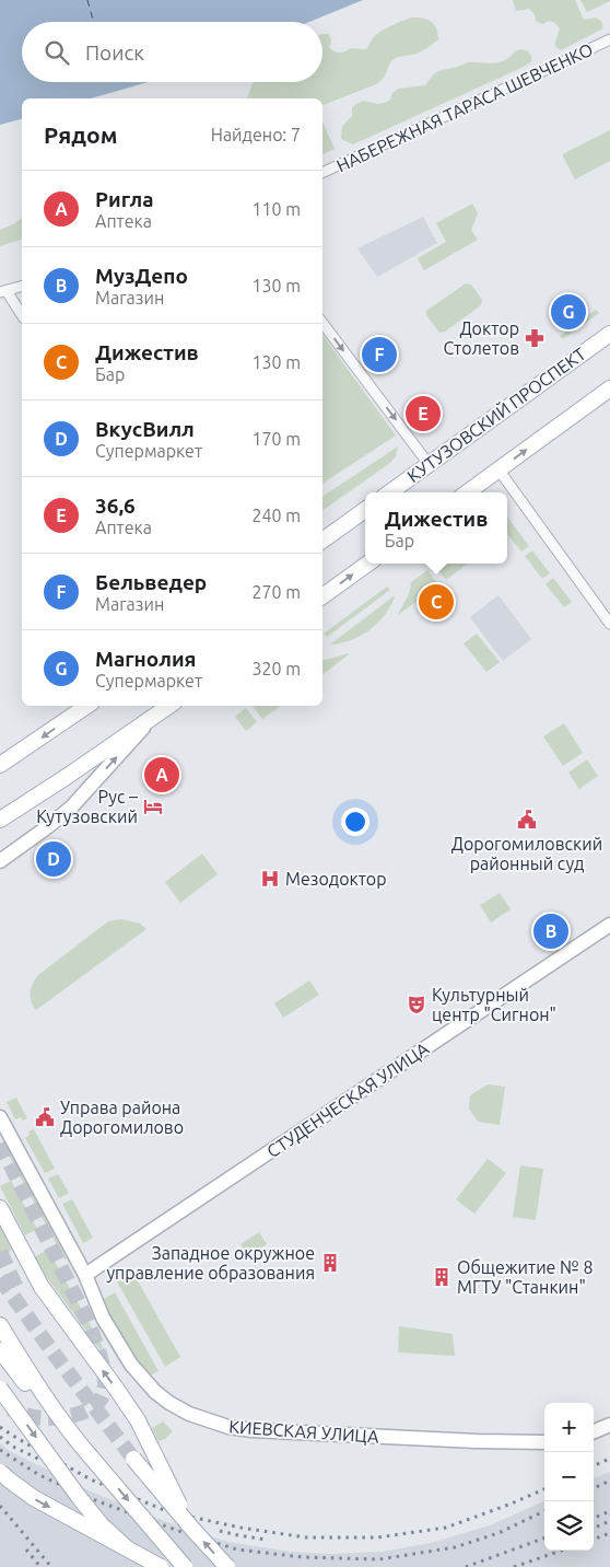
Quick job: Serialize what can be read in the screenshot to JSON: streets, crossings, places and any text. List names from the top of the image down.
{
  "streets": {
    "main road": ["КУТУЗОВСКИЙ ПРОСПЕКТ"],
    "street": ["НАБЕРЕЖНАЯ ТАРАСА ШЕВЧЕНКО", "СТУДЕНЧЕСКАЯ УЛИЦА", "КИЕВСКАЯ УЛИЦА"]
  },
  "crossings": [
    ["СТУДЕНЧЕСКАЯ УЛИЦА", "КИЕВСКАЯ УЛИЦА"]
  ],
  "places": {
    "pharmacy": ["Доктор Столетов"],
    "hotel": ["Рус – Кутузовский"],
    "public building": ["Дорогомиловский районный суд", "Управа района Дорогомилово"],
    "hospital": ["Мезодоктор"],
    "theatre": ["Культурный центр \"Сигнон\""],
    "building": ["Западное окружное управление образования", "Общежитие № 8 МГТУ \"Станкин\""]
  },
  "page": {
    "search": "Поиск",
    "heading": ["Рядом", "Найдено: 7"],
    "list": [
      {
        "mark": "A",
        "name": "Ригла",
        "note": "Аптека",
        "value": "110 m"
      },
      {
        "mark": "B",
        "name": "МузДепо",
        "note": "Магазин",
        "value": "130 m"
      },
      {
        "mark": "C",
        "name": "Дижестив",
        "note": "Бар",
        "value": "130 m"
      },
      {
        "mark": "D",
        "name": "ВкусВилл",
        "note": "Супермаркет",
        "value": "170 m"
      },
      {
        "mark": "E",
        "name": "36,6",
        "note": "Аптека",
        "value": "240 m"
      },
      {
        "mark": "F",
        "name": "Бельведер",
        "note": "Магазин",
        "value": "270 m"
      },
      {
        "mark": "G",
        "name": "Магнолия",
        "note": "Супермаркет",
        "value": "320 m"
      }
    ],
    "pins": [
      "G",
      "F",
      "E",
      "C",
      "A",
      "D",
      "B"
    ],
    "popup": ["Дижестив", "Бар"],
    "map_buttons": ["+", "−"]
  }
}
